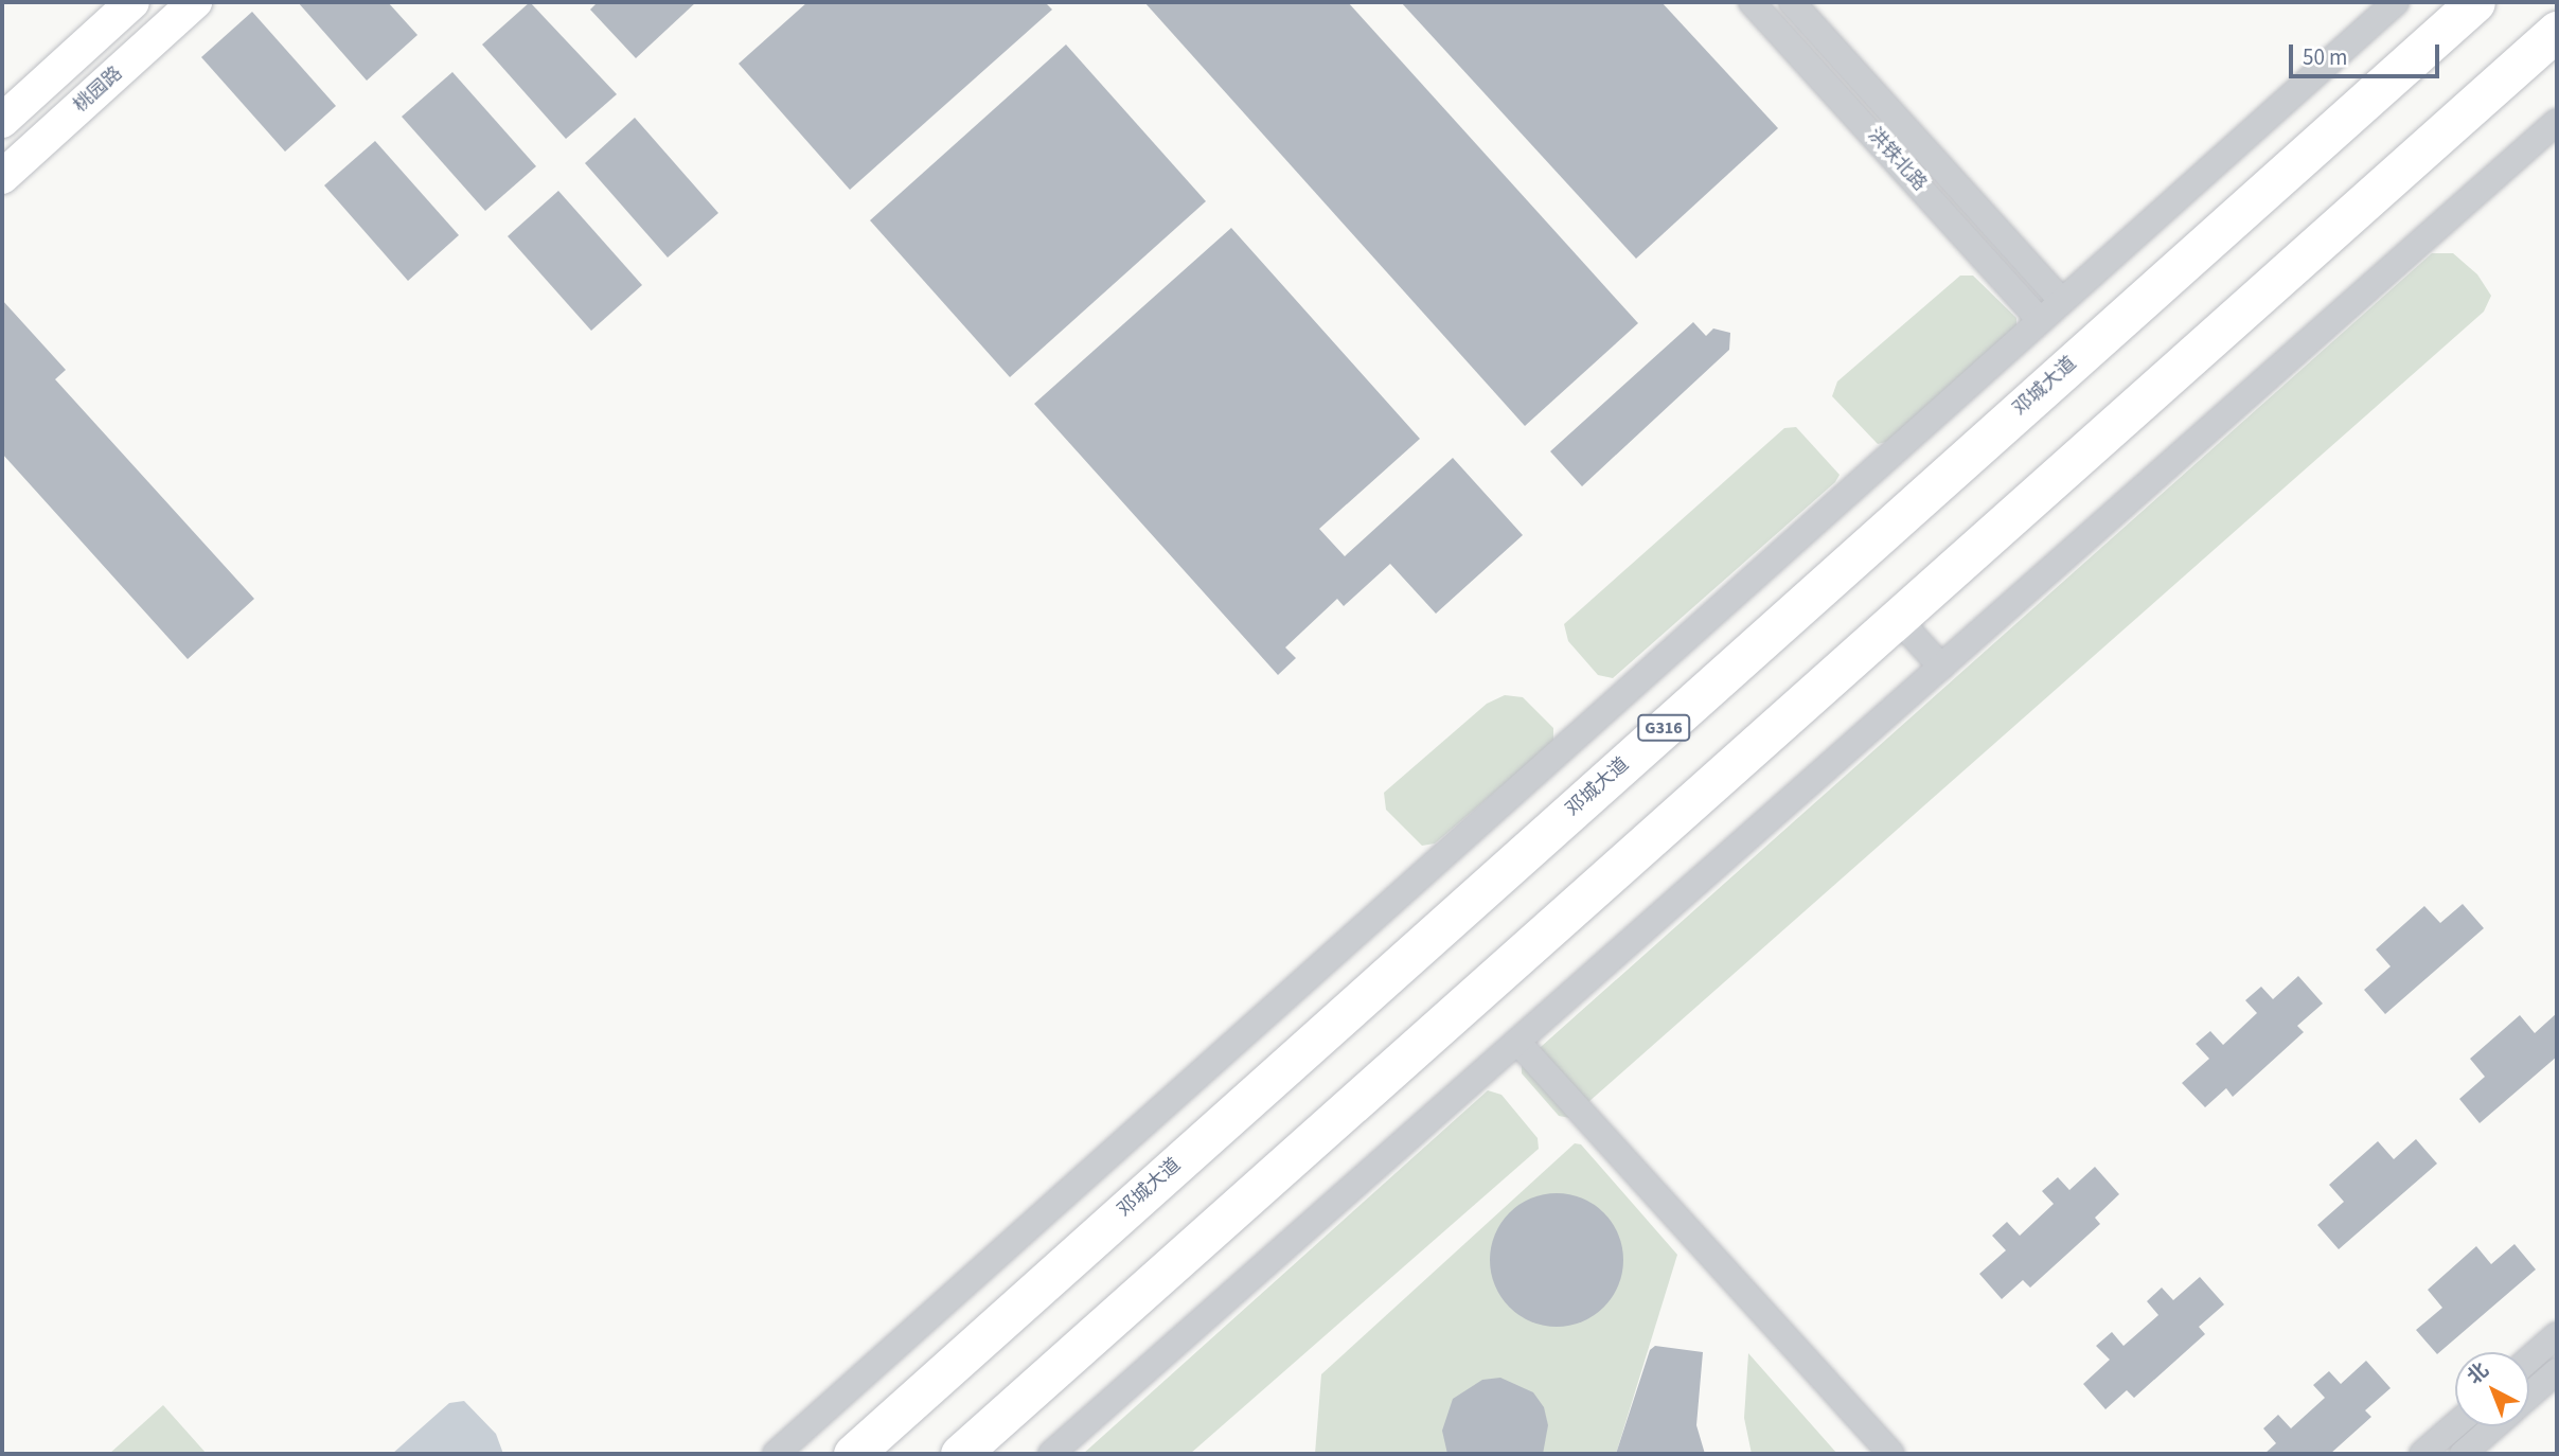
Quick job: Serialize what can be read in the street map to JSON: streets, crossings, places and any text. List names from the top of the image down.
{
  "streets": {
    "highway": ["邓城大道", "G316"],
    "main road": ["桃园路"],
    "street": ["洪铁北路"]
  },
  "scale_bar": "50 m",
  "north": "top left"
}
